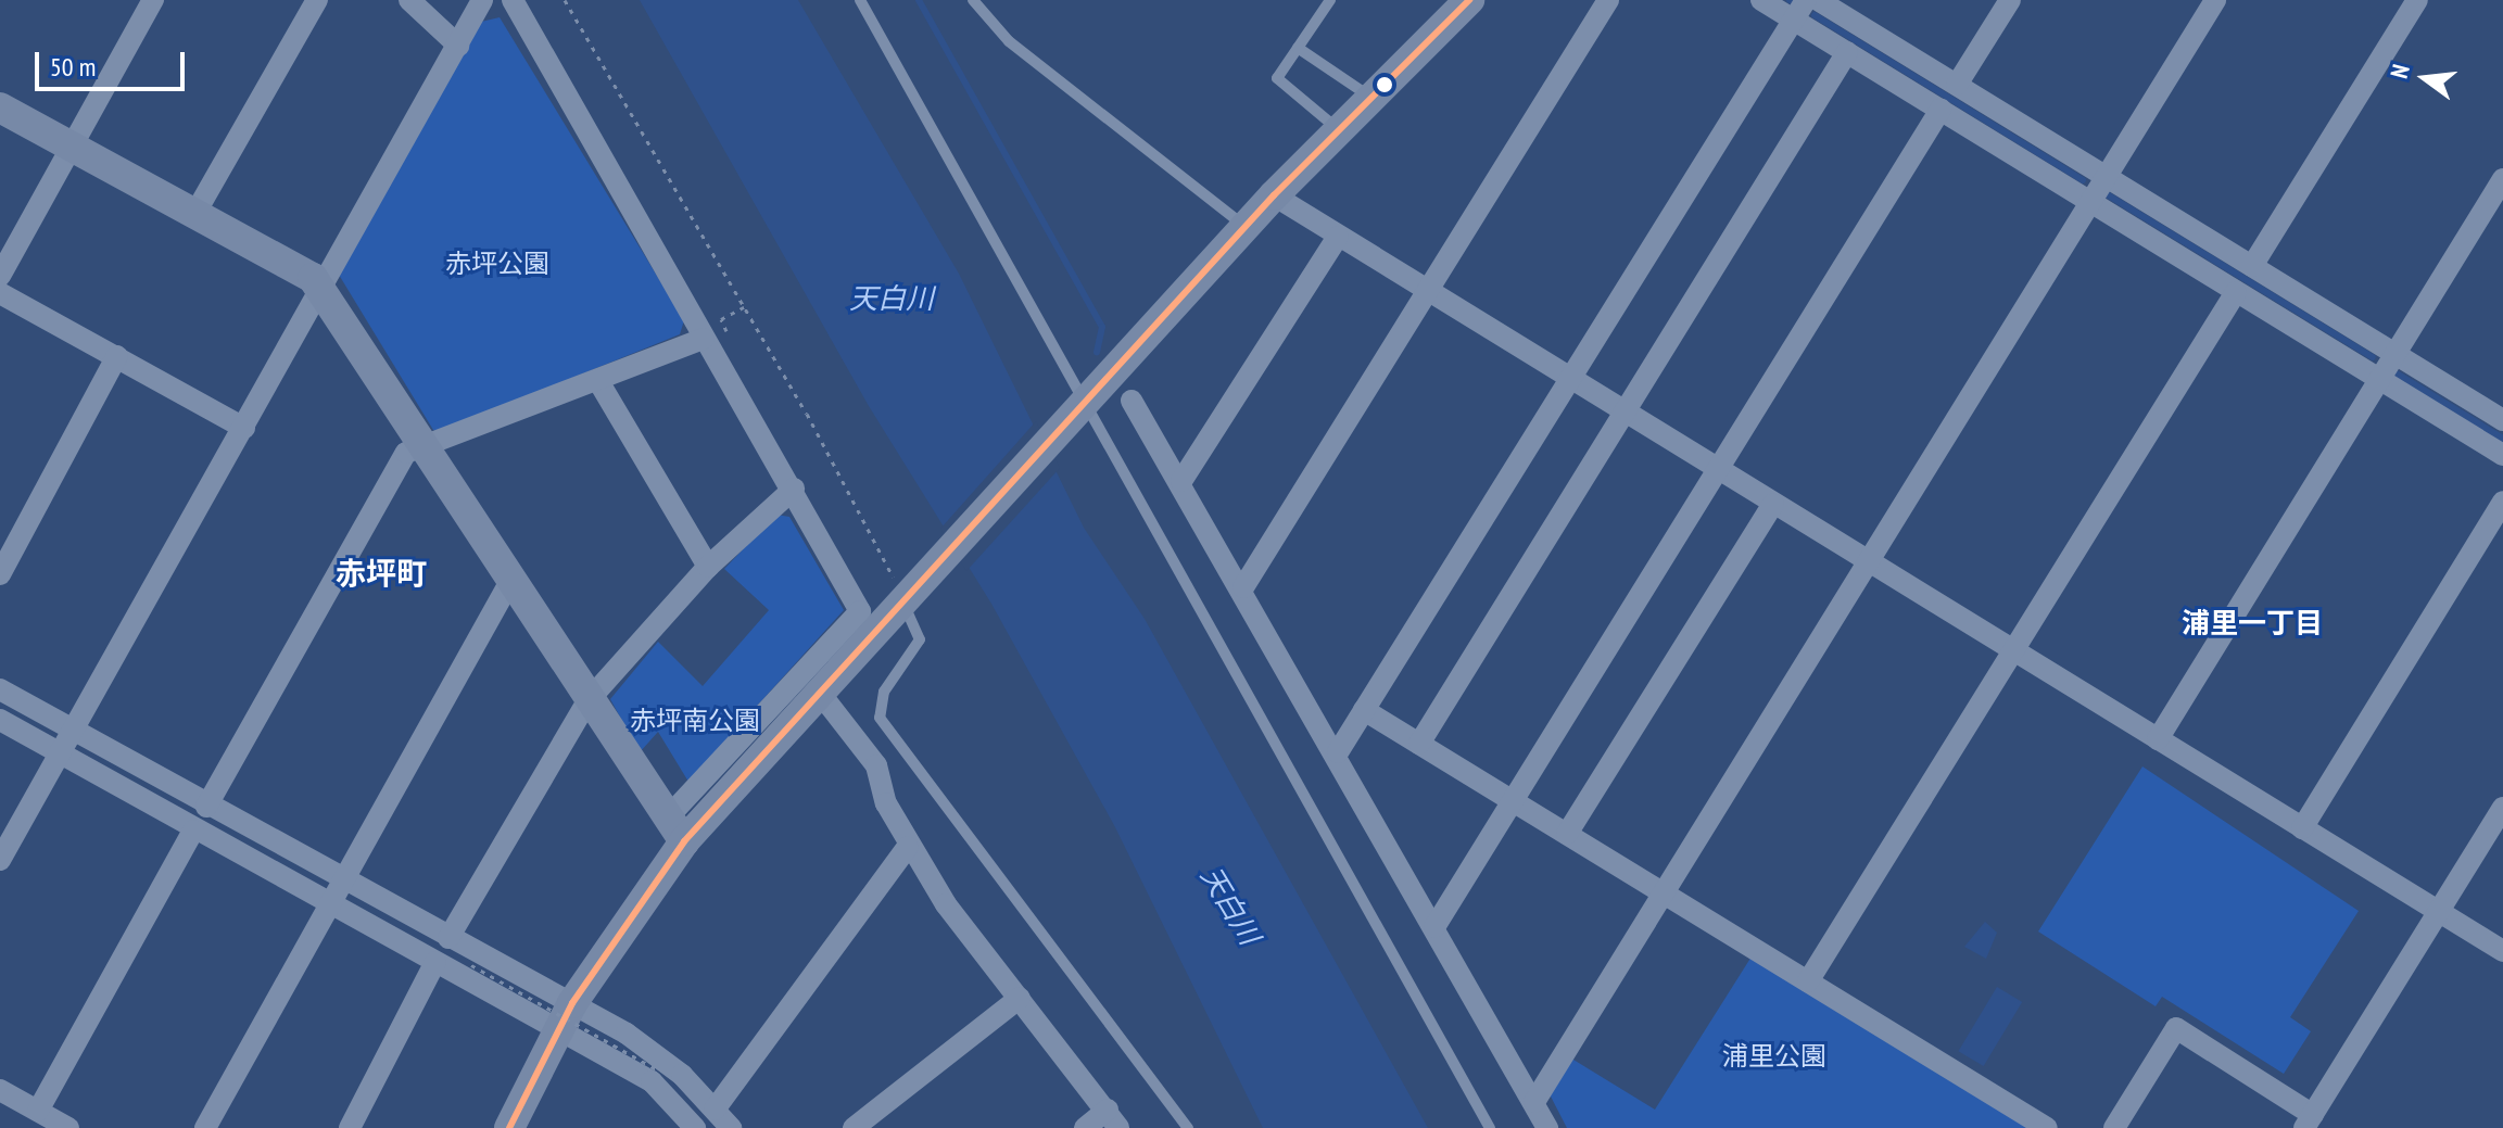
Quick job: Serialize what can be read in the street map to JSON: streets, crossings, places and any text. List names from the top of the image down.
{
  "districts": ["赤坪町", "浦里一丁目"],
  "water": ["天白川"],
  "parks": ["赤坪公園", "赤坪南公園", "浦里公園"],
  "scale_bar": "50 m",
  "north": "left"
}
